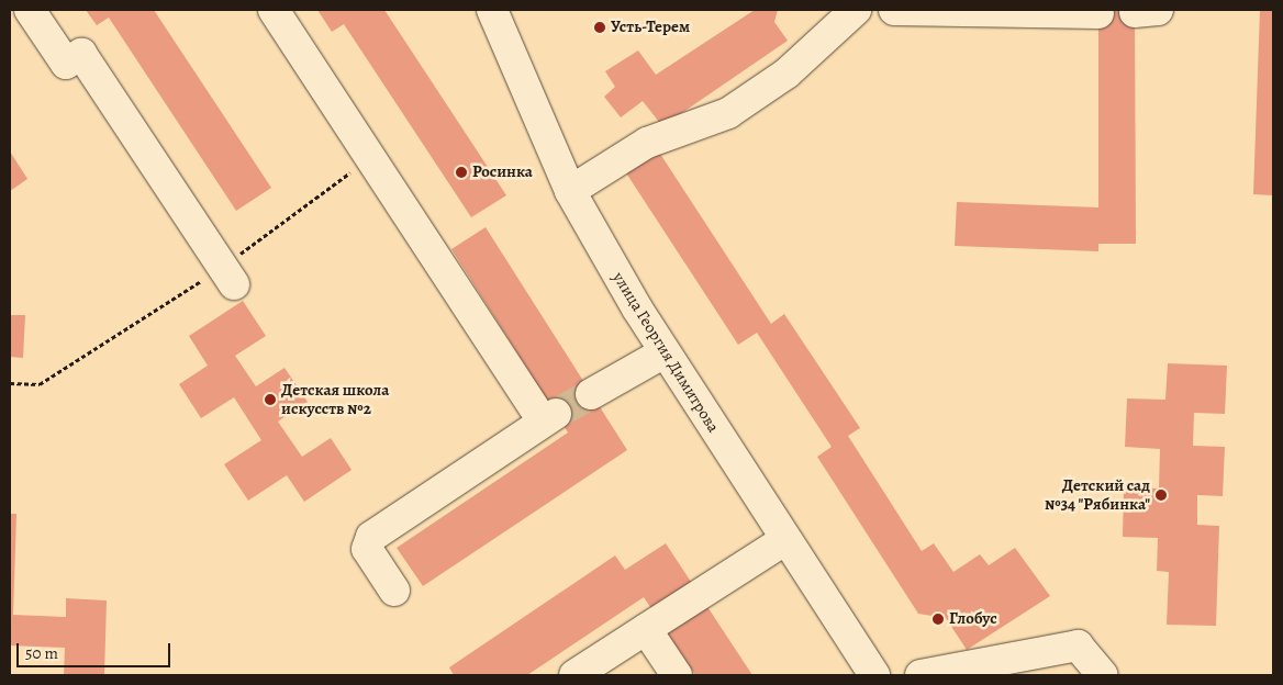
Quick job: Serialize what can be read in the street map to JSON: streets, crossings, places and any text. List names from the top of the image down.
{
  "streets": {
    "street": ["улица Георгия Димитрова"]
  },
  "places": [
    "Усть-Терем",
    "Росинка",
    "Детская школа искусств №2",
    "Детский сад №34 \"Рябинка\"",
    "Глобус"
  ],
  "scale_bar": "50 m"
}
